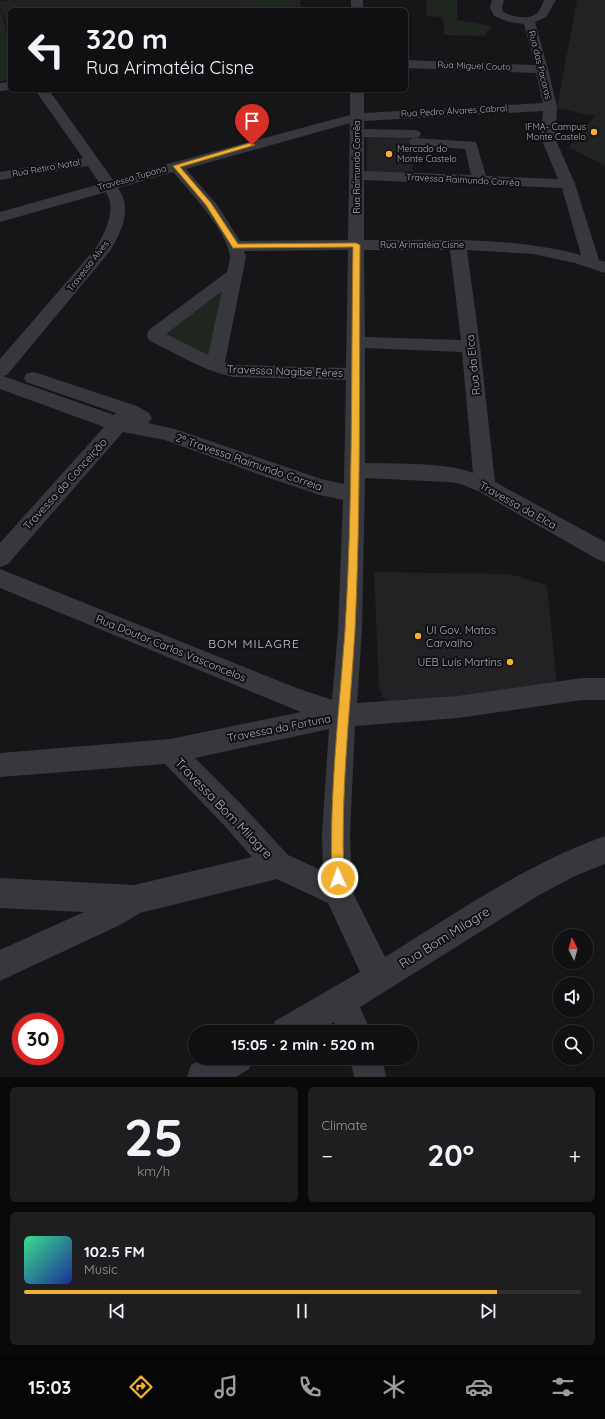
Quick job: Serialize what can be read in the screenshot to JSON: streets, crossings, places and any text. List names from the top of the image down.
{
  "streets": {
    "street": [
      "Rua das Pacaras",
      "Rua Miguel Couto",
      "Rua Pedro Álvares Cabral",
      "Rua Raimundo Corrêa",
      "Rua Retiro Natal",
      "Travessa Tupana",
      "Travessa Raimundo Corrêa",
      "Rua Arimatéia Cisne",
      "Travessa Alves",
      "Rua da Elca",
      "Travessa Nagibe Féres",
      "2ª Travessa Raimundo Correia",
      "Travessa da Conceição",
      "Travessa da Elca",
      "Rua Doutor Carlos Vasconcelos",
      "Travessa da Fortuna",
      "Travessa Bom Milagre",
      "Rua Bom Milagre"
    ]
  },
  "crossings": [
    ["Rua das Pacaras", "Rua Miguel Couto"],
    ["Rua das Pacaras", "Rua Pedro Álvares Cabral"],
    ["Rua das Pacaras", "Travessa Raimundo Corrêa"],
    ["Rua das Pacaras", "Rua Arimatéia Cisne"],
    ["Rua Pedro Álvares Cabral", "Rua Raimundo Corrêa"],
    ["Rua Pedro Álvares Cabral", "Travessa Tupana"],
    ["Rua Raimundo Corrêa", "Travessa Tupana"],
    ["Rua Raimundo Corrêa", "Travessa Raimundo Corrêa"],
    ["Rua Raimundo Corrêa", "Rua Arimatéia Cisne"],
    ["Rua Raimundo Corrêa", "Travessa Nagibe Féres"],
    ["Rua Raimundo Corrêa", "2ª Travessa Raimundo Correia"],
    ["Rua Raimundo Corrêa", "Travessa da Elca"],
    ["Rua Raimundo Corrêa", "Rua Doutor Carlos Vasconcelos"],
    ["Rua Raimundo Corrêa", "Travessa da Fortuna"],
    ["Rua Raimundo Corrêa", "Travessa Bom Milagre"],
    ["Rua Retiro Natal", "Travessa Alves"],
    ["Travessa Tupana", "Travessa Alves"],
    ["Rua Arimatéia Cisne", "Rua da Elca"],
    ["Rua Arimatéia Cisne", "Travessa Nagibe Féres"],
    ["Travessa Alves", "2ª Travessa Raimundo Correia"],
    ["Rua da Elca", "Travessa da Elca"],
    ["2ª Travessa Raimundo Correia", "Travessa da Conceição"],
    ["Rua Doutor Carlos Vasconcelos", "Travessa da Fortuna"],
    ["Travessa da Fortuna", "Travessa Bom Milagre"]
  ],
  "districts": ["BOM MILAGRE"],
  "places": [
    "IFMA- Campus Monte Castelo",
    "Mercado do Monte Castelo",
    "UI Gov. Matos Carvalho",
    "UEB Luís Martins"
  ],
  "north": "top",
  "page": {
    "turn": ["320 m", "Rua Arimatéia Cisne"],
    "limit": "30",
    "trip": "15:05 · 2 min · 520 m",
    "tile": [
      ["25", "km/h"],
      "Climate"
    ],
    "heat": ["−", "20°", "+"],
    "song": ["102.5 FM", "Music"],
    "tabs": "15:03"
  }
}
